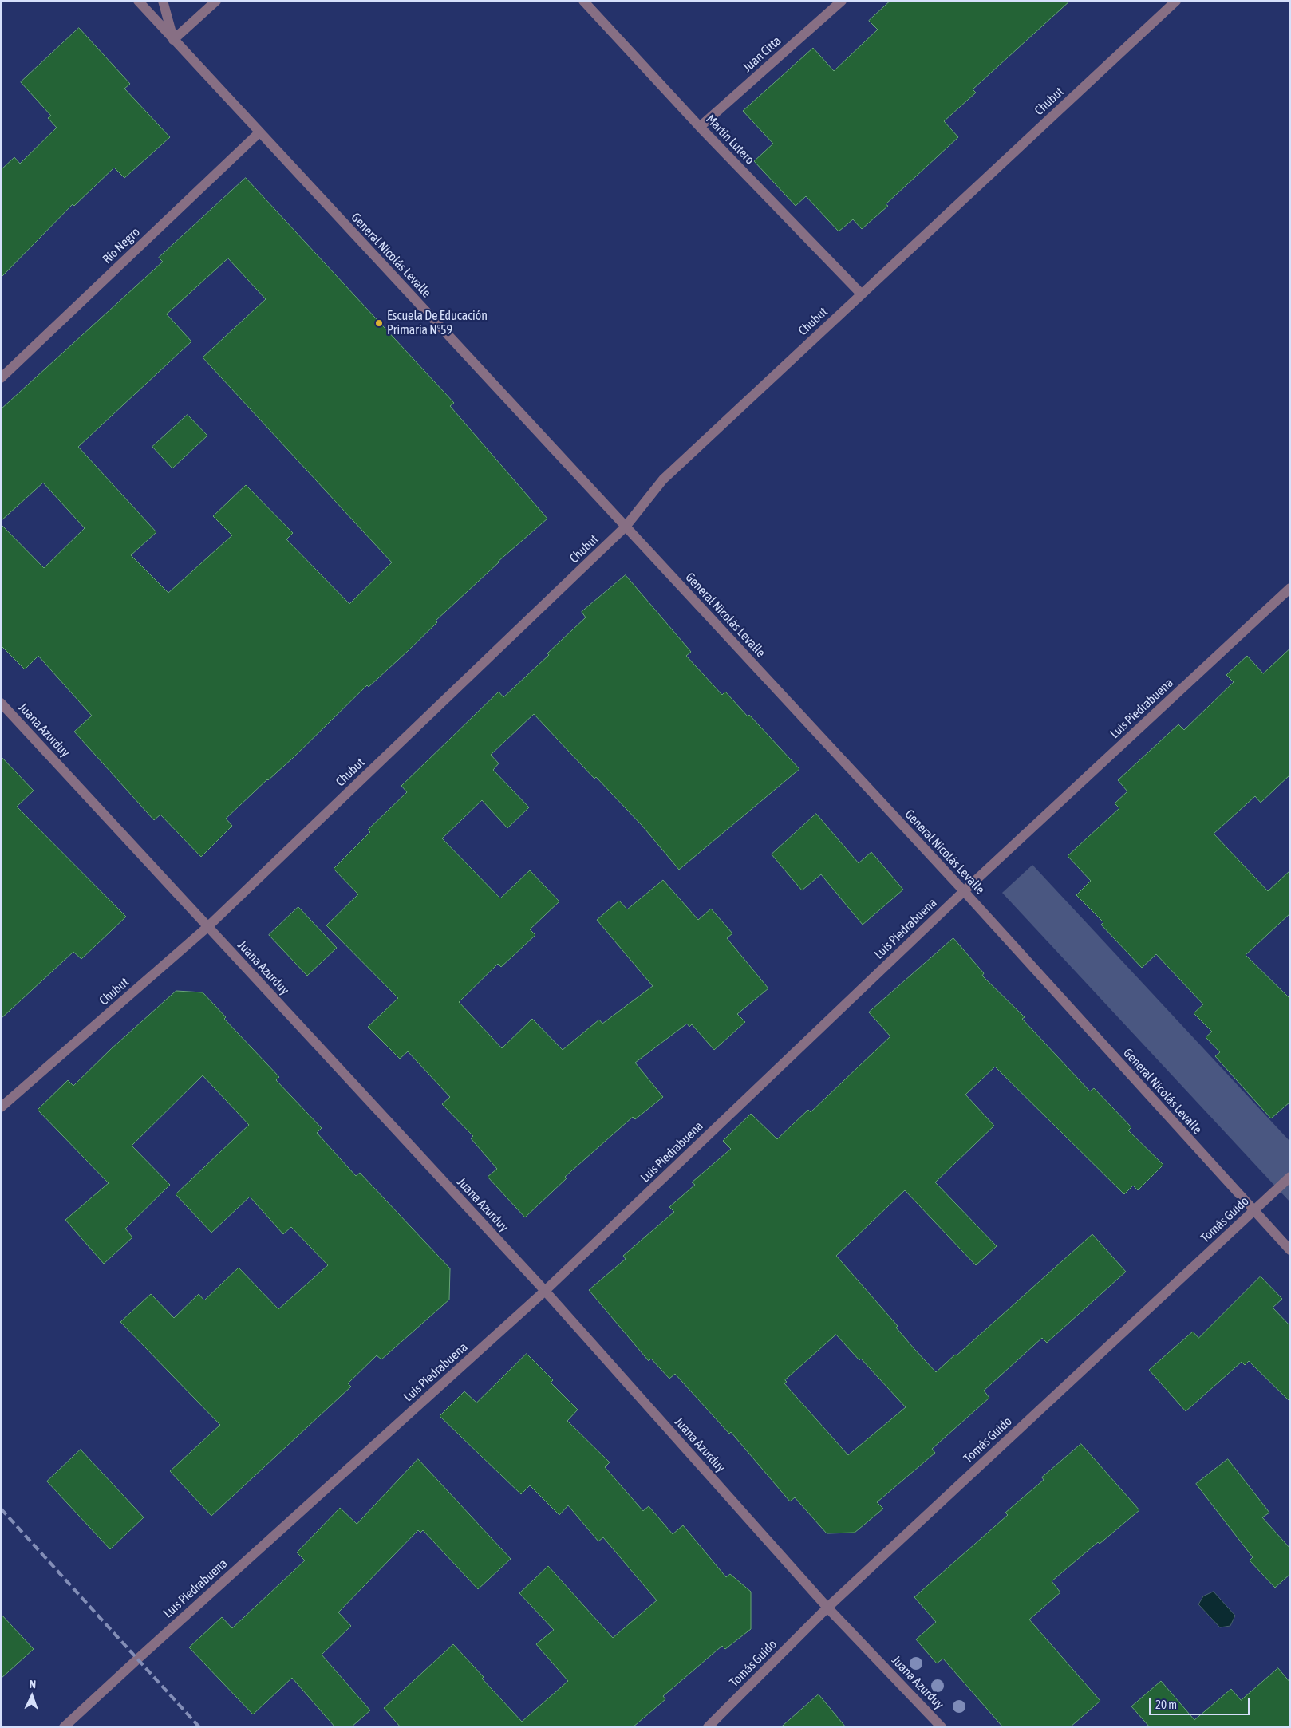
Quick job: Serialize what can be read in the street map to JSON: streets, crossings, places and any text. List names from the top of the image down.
{
  "streets": {
    "street": [
      "Juan Citta",
      "Chubut",
      "Martín Lutero",
      "Río Negro",
      "General Nicolás Levalle",
      "Luis Piedrabuena",
      "Juana Azurduy",
      "Tomás Guido"
    ]
  },
  "crossings": [
    ["Juan Citta", "Martín Lutero"],
    ["Chubut", "Martín Lutero"],
    ["Chubut", "General Nicolás Levalle"],
    ["Chubut", "Juana Azurduy"],
    ["Río Negro", "General Nicolás Levalle"],
    ["General Nicolás Levalle", "Luis Piedrabuena"],
    ["General Nicolás Levalle", "Tomás Guido"],
    ["Luis Piedrabuena", "Juana Azurduy"],
    ["Juana Azurduy", "Tomás Guido"]
  ],
  "places": ["Escuela De Educación Primaria Nº59"],
  "scale_bar": "20 m",
  "north": "top"
}
